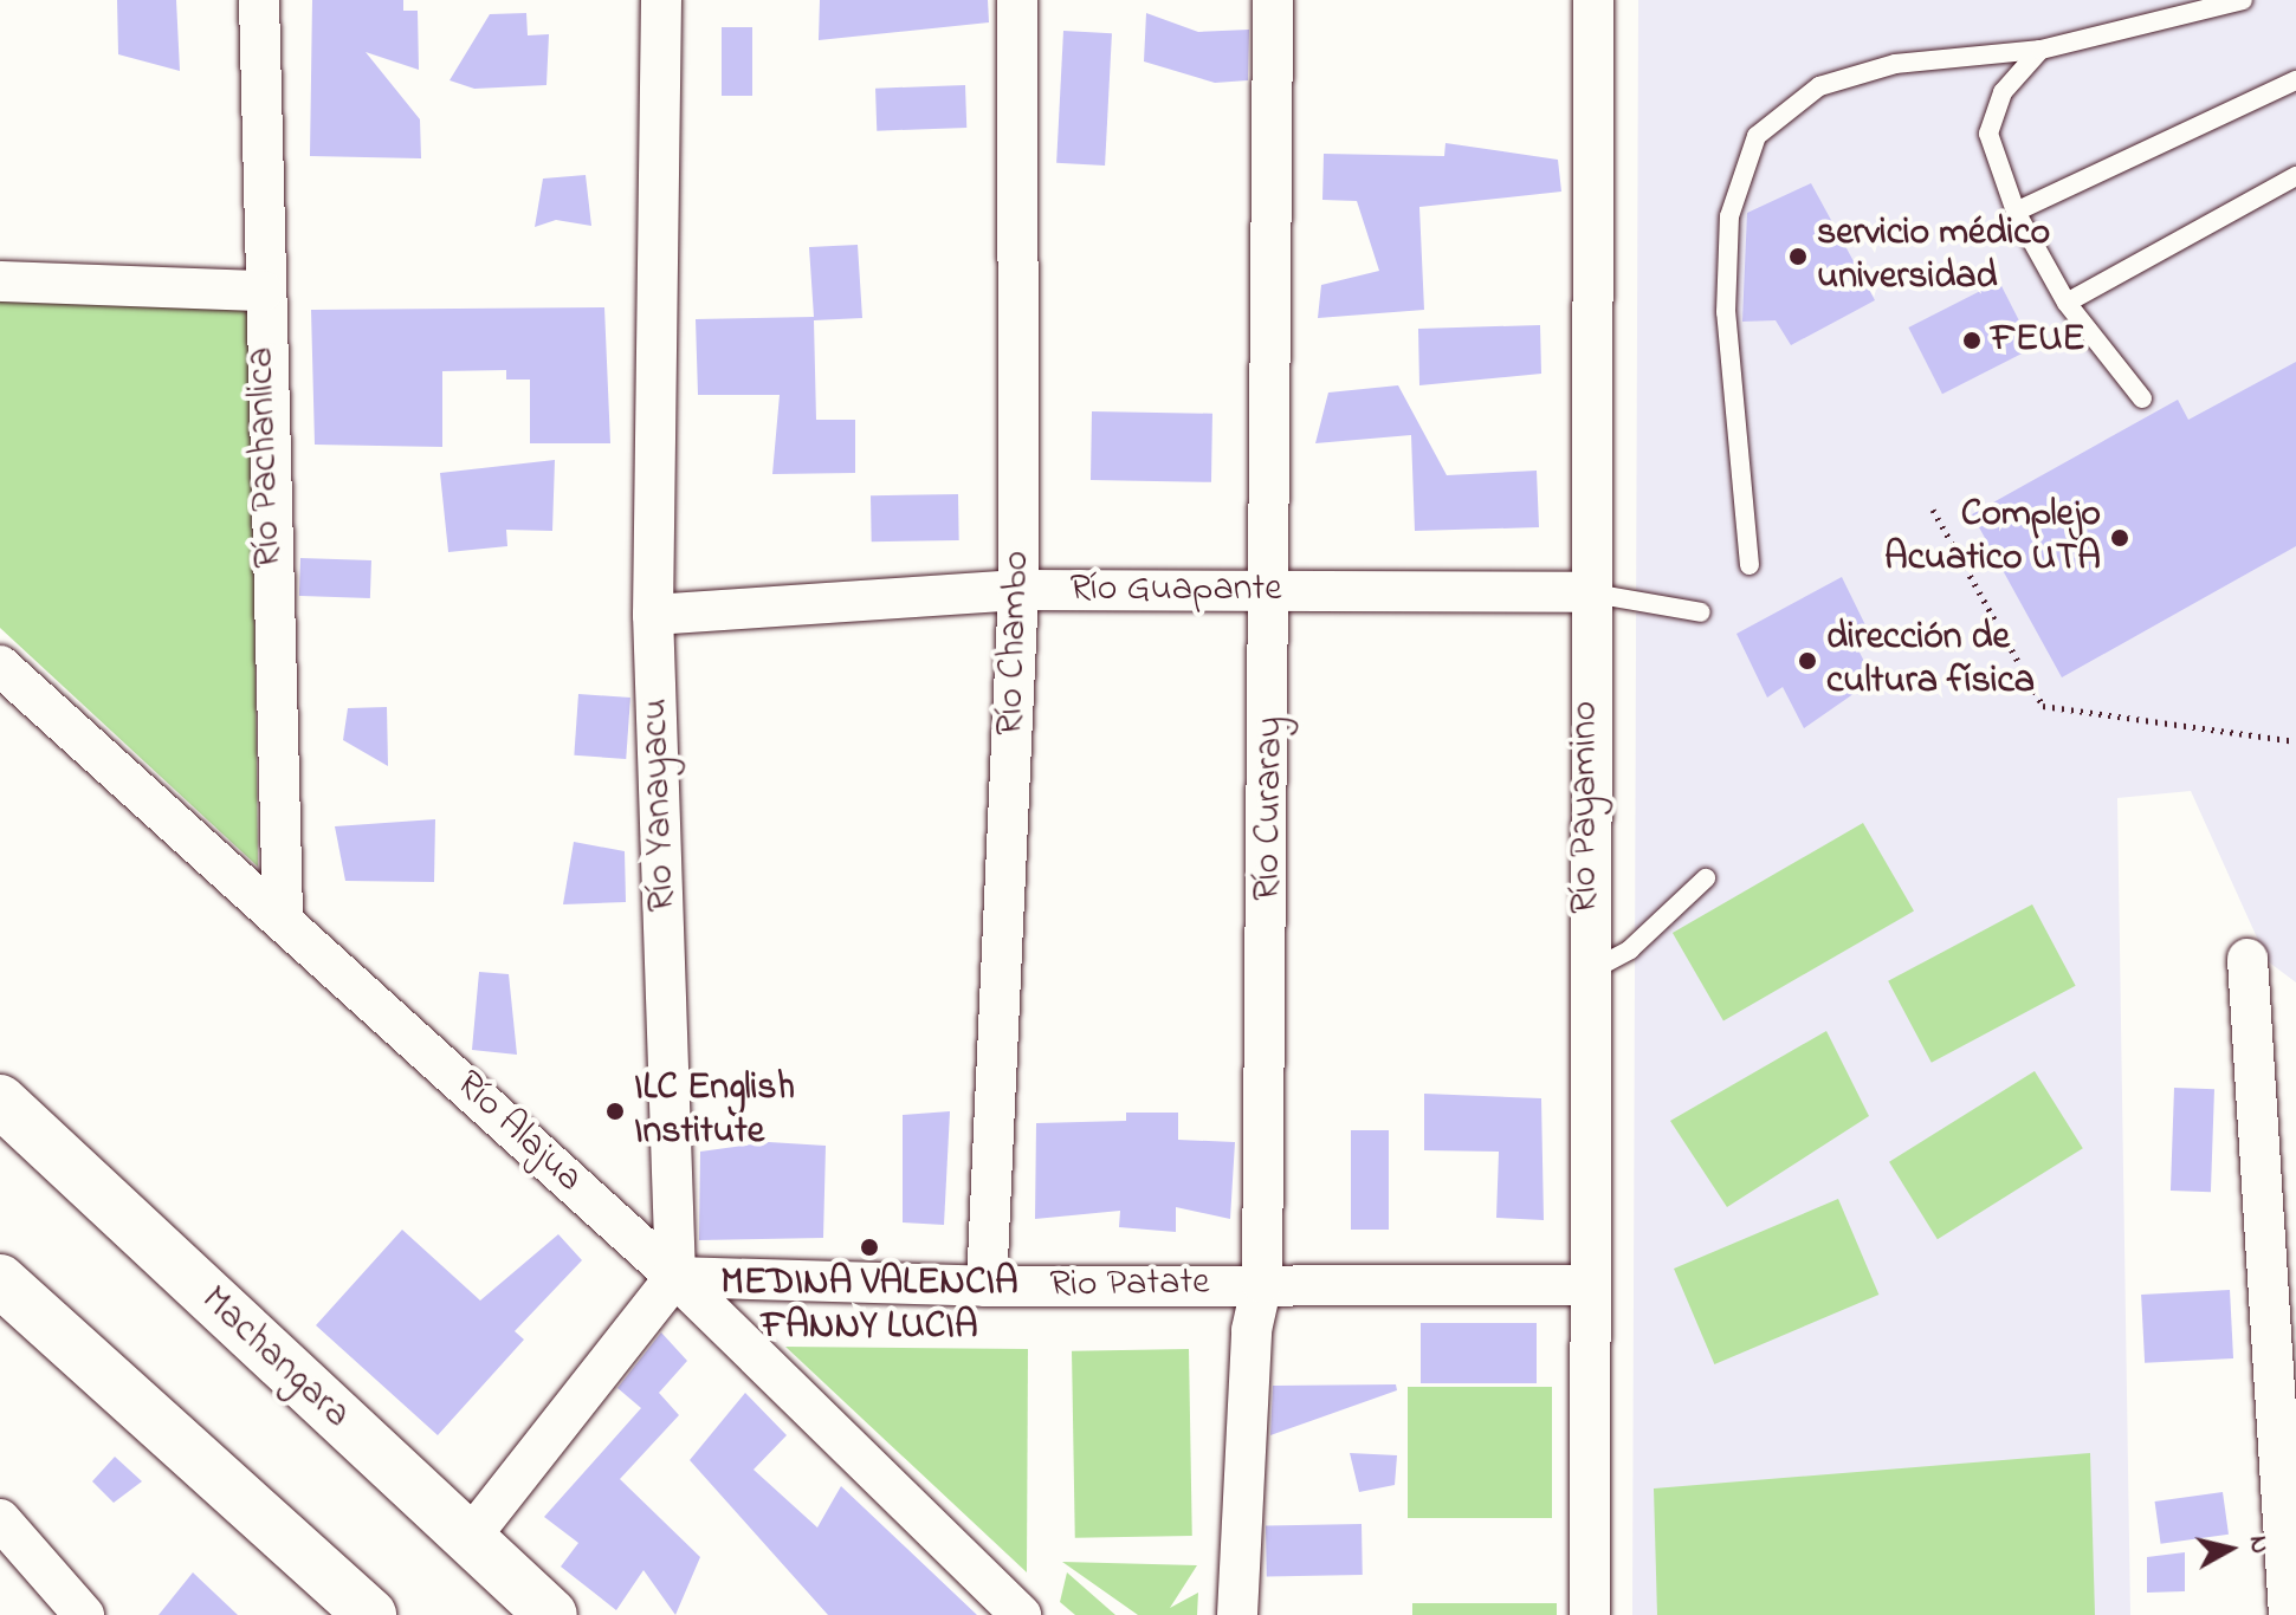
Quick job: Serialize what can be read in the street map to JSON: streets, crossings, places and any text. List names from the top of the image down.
{
  "streets": {
    "street": [
      "Río Pachanlica",
      "Río Guapante",
      "Río Chambo",
      "Río Yanayacu",
      "Río Payamino",
      "Río Curaray",
      "Río Alajua",
      "Rio Patate",
      "Machangara"
    ]
  },
  "crossings": [
    ["Río Pachanlica", "Río Alajua"],
    ["Río Guapante", "Río Chambo"],
    ["Río Guapante", "Río Yanayacu"],
    ["Río Guapante", "Río Payamino"],
    ["Río Guapante", "Río Curaray"],
    ["Río Chambo", "Rio Patate"],
    ["Río Yanayacu", "Río Alajua"],
    ["Río Yanayacu", "Rio Patate"],
    ["Río Payamino", "Rio Patate"],
    ["Río Curaray", "Rio Patate"],
    ["Río Alajua", "Rio Patate"]
  ],
  "places": [
    "servicio médico universidad",
    "FEUE",
    "Complejo Acuatico UTA",
    "dirección de cultura física",
    "ILC English Institute",
    "MEDINA VALENCIA FANNY LUCIA"
  ],
  "north": "right"
}
